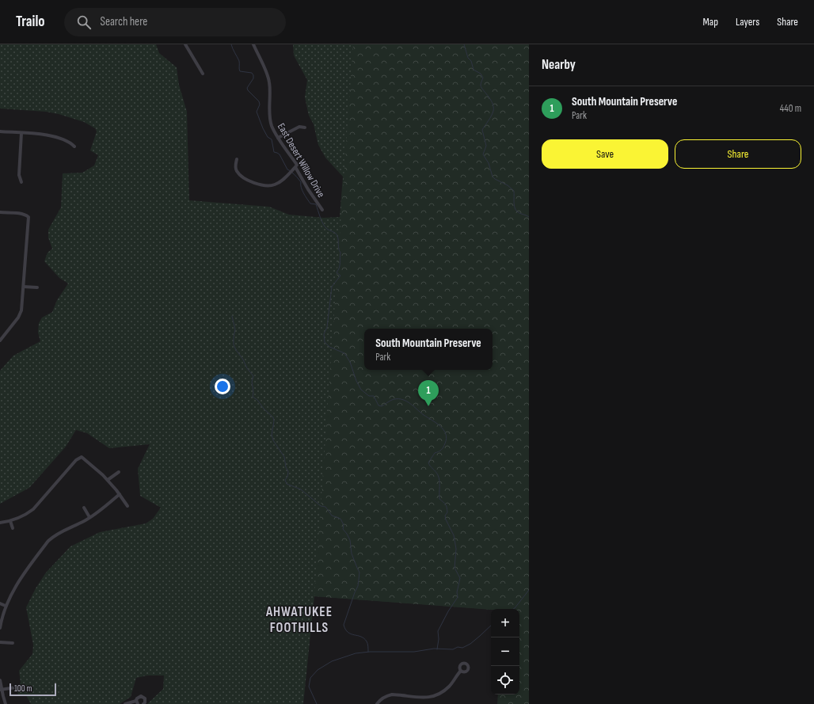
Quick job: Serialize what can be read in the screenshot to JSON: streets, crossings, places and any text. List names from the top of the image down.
{
  "streets": {
    "street": ["East Desert Willow Drive"]
  },
  "districts": ["AHWATUKEE FOOTHILLS"],
  "scale_bar": "100 m",
  "page": {
    "header": "Trailo",
    "search": "Search here",
    "nav": ["Map", "Layers", "Share"],
    "heading": "Nearby",
    "list": [
      {
        "mark": "1",
        "name": "South Mountain Preserve",
        "note": "Park",
        "value": "440 m"
      }
    ],
    "buttons": ["Save", "Share"],
    "popup": ["South Mountain Preserve", "Park"],
    "pins": "1",
    "map_buttons": ["+", "−"],
    "scale": "100 m"
  }
}
